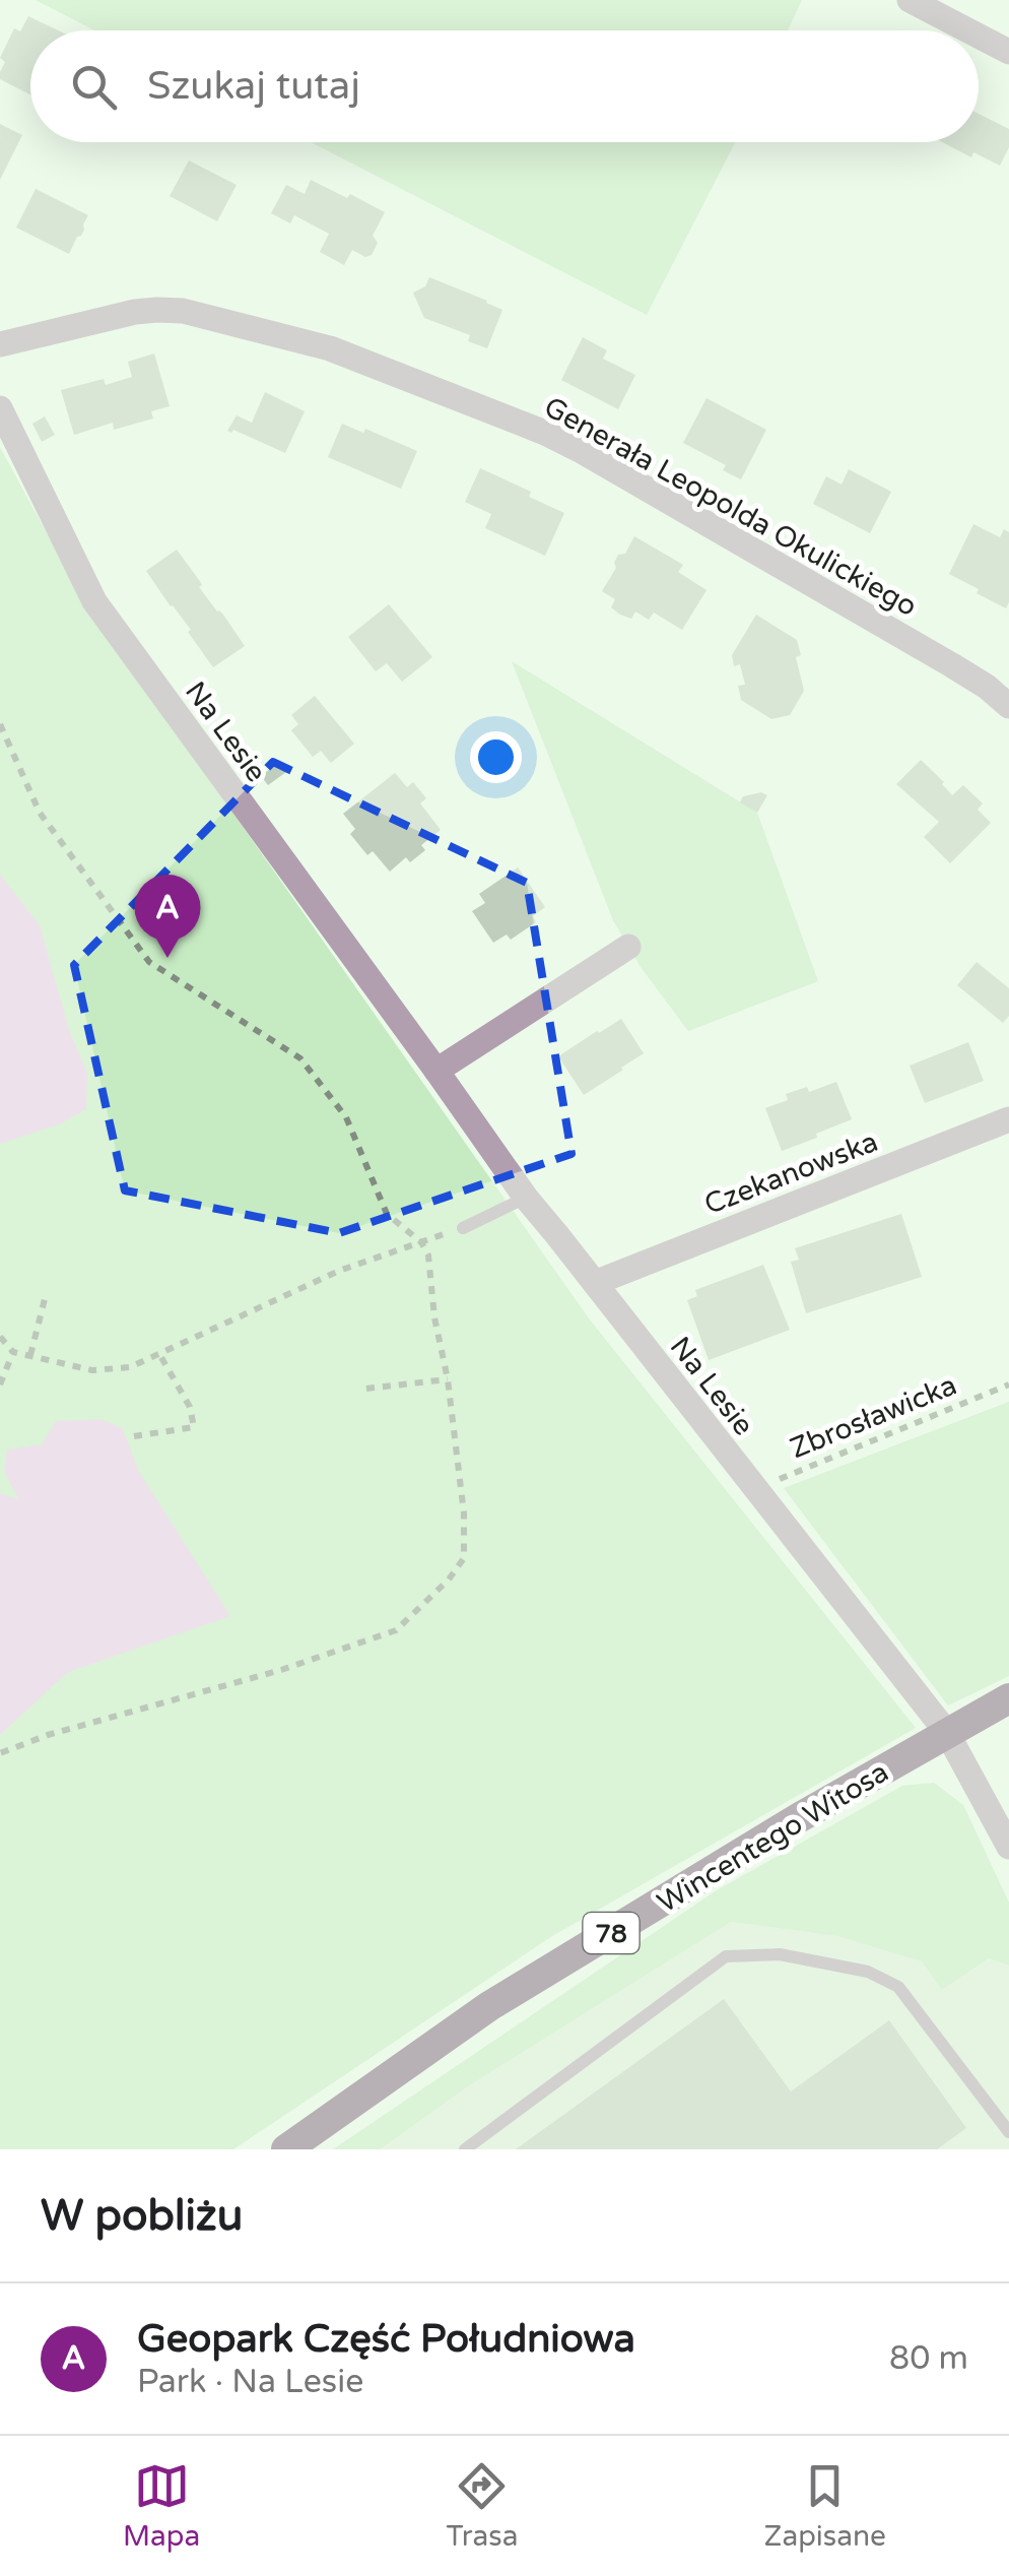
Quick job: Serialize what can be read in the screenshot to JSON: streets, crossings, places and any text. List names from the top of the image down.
{
  "streets": {
    "main road": ["Wincentego Witosa", "78"],
    "street": ["Generała Leopolda Okulickiego", "Na Lesie", "Czekanowska"],
    "path": ["Zbrosławicka"]
  },
  "crossings": [
    ["Na Lesie", "Czekanowska"],
    ["Na Lesie", "Zbrosławicka"],
    ["Na Lesie", "Wincentego Witosa"]
  ],
  "page": {
    "search": "Szukaj tutaj",
    "pins": "A",
    "heading": "W pobliżu",
    "list": [
      {
        "mark": "A",
        "name": "Geopark Część Południowa",
        "note": "Park · Na Lesie",
        "value": "80 m"
      }
    ],
    "nav": ["Mapa", "Trasa", "Zapisane"]
  }
}
